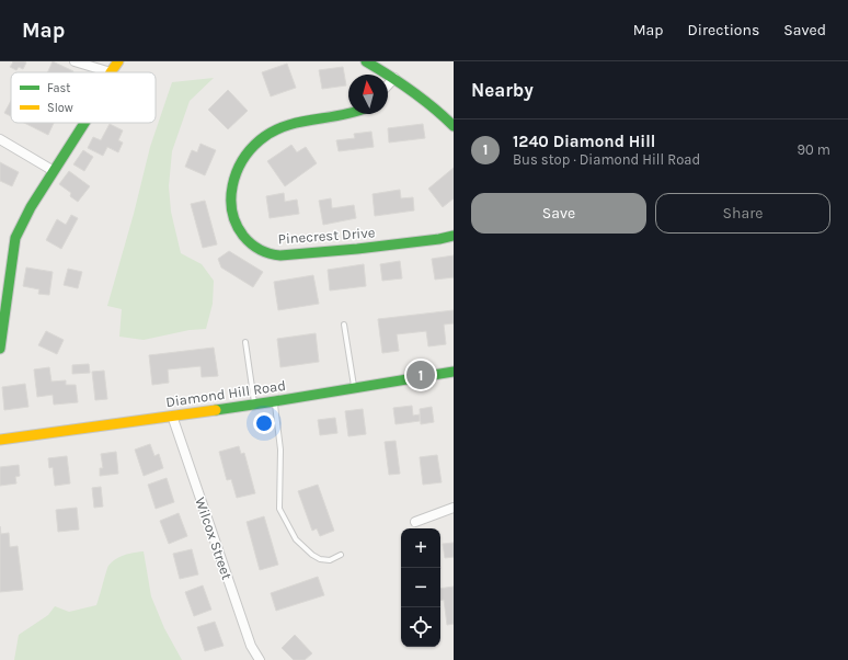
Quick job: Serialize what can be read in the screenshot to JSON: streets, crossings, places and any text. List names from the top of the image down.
{
  "streets": {
    "street": ["Pinecrest Drive", "Diamond Hill Road", "Wilcox Street"]
  },
  "crossings": [
    ["Diamond Hill Road", "Wilcox Street"]
  ],
  "legend": ["Fast", "Slow"],
  "north": "top",
  "page": {
    "header": "Map",
    "nav": ["Map", "Directions", "Saved"],
    "heading": "Nearby",
    "list": [
      {
        "mark": "1",
        "name": "1240 Diamond Hill",
        "note": "Bus stop · Diamond Hill Road",
        "value": "90 m"
      }
    ],
    "buttons": ["Save", "Share"],
    "pins": "1",
    "map_buttons": ["+", "−"]
  }
}
